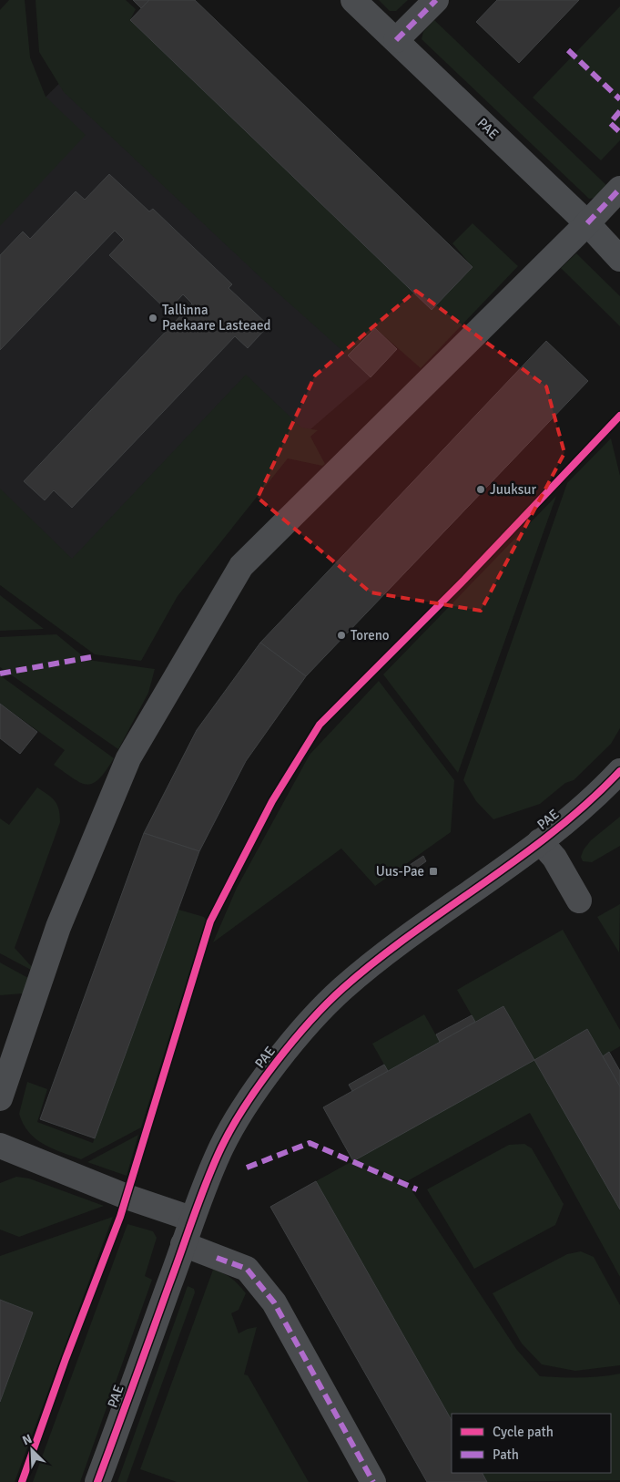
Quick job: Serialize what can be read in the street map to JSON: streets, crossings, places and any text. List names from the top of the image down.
{
  "streets": {
    "street": ["PAE"]
  },
  "places": {
    "other": ["Tallinna Paekaare Lasteaed", "Juuksur", "Toreno"],
    "transit": ["Uus-Pae"]
  },
  "legend": ["Cycle path", "Path"],
  "north": "top left"
}
